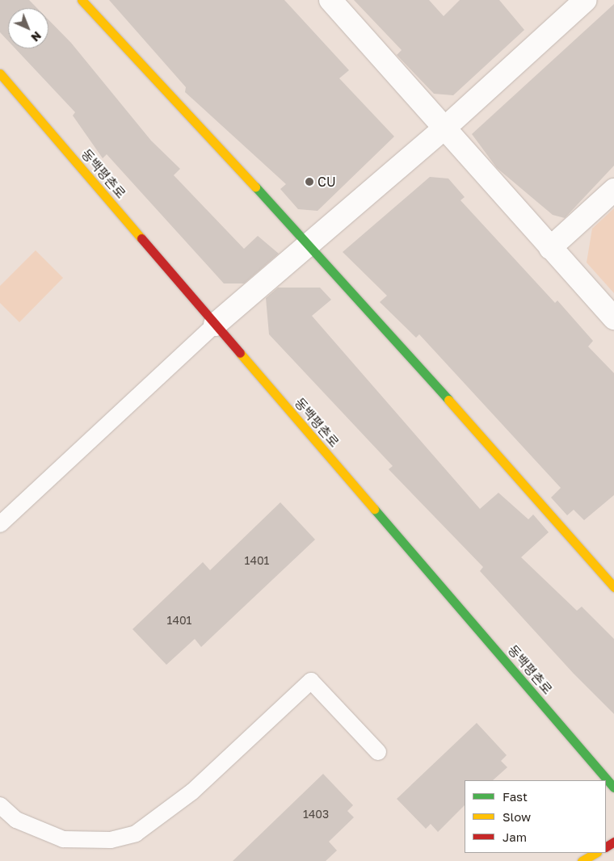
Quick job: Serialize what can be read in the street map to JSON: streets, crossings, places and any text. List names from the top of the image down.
{
  "streets": {
    "street": ["동백평촌로"]
  },
  "places": ["CU"],
  "house_numbers": ["1401", "1401", "1403"],
  "legend": ["Fast", "Slow", "Jam"],
  "north": "bottom right"
}
